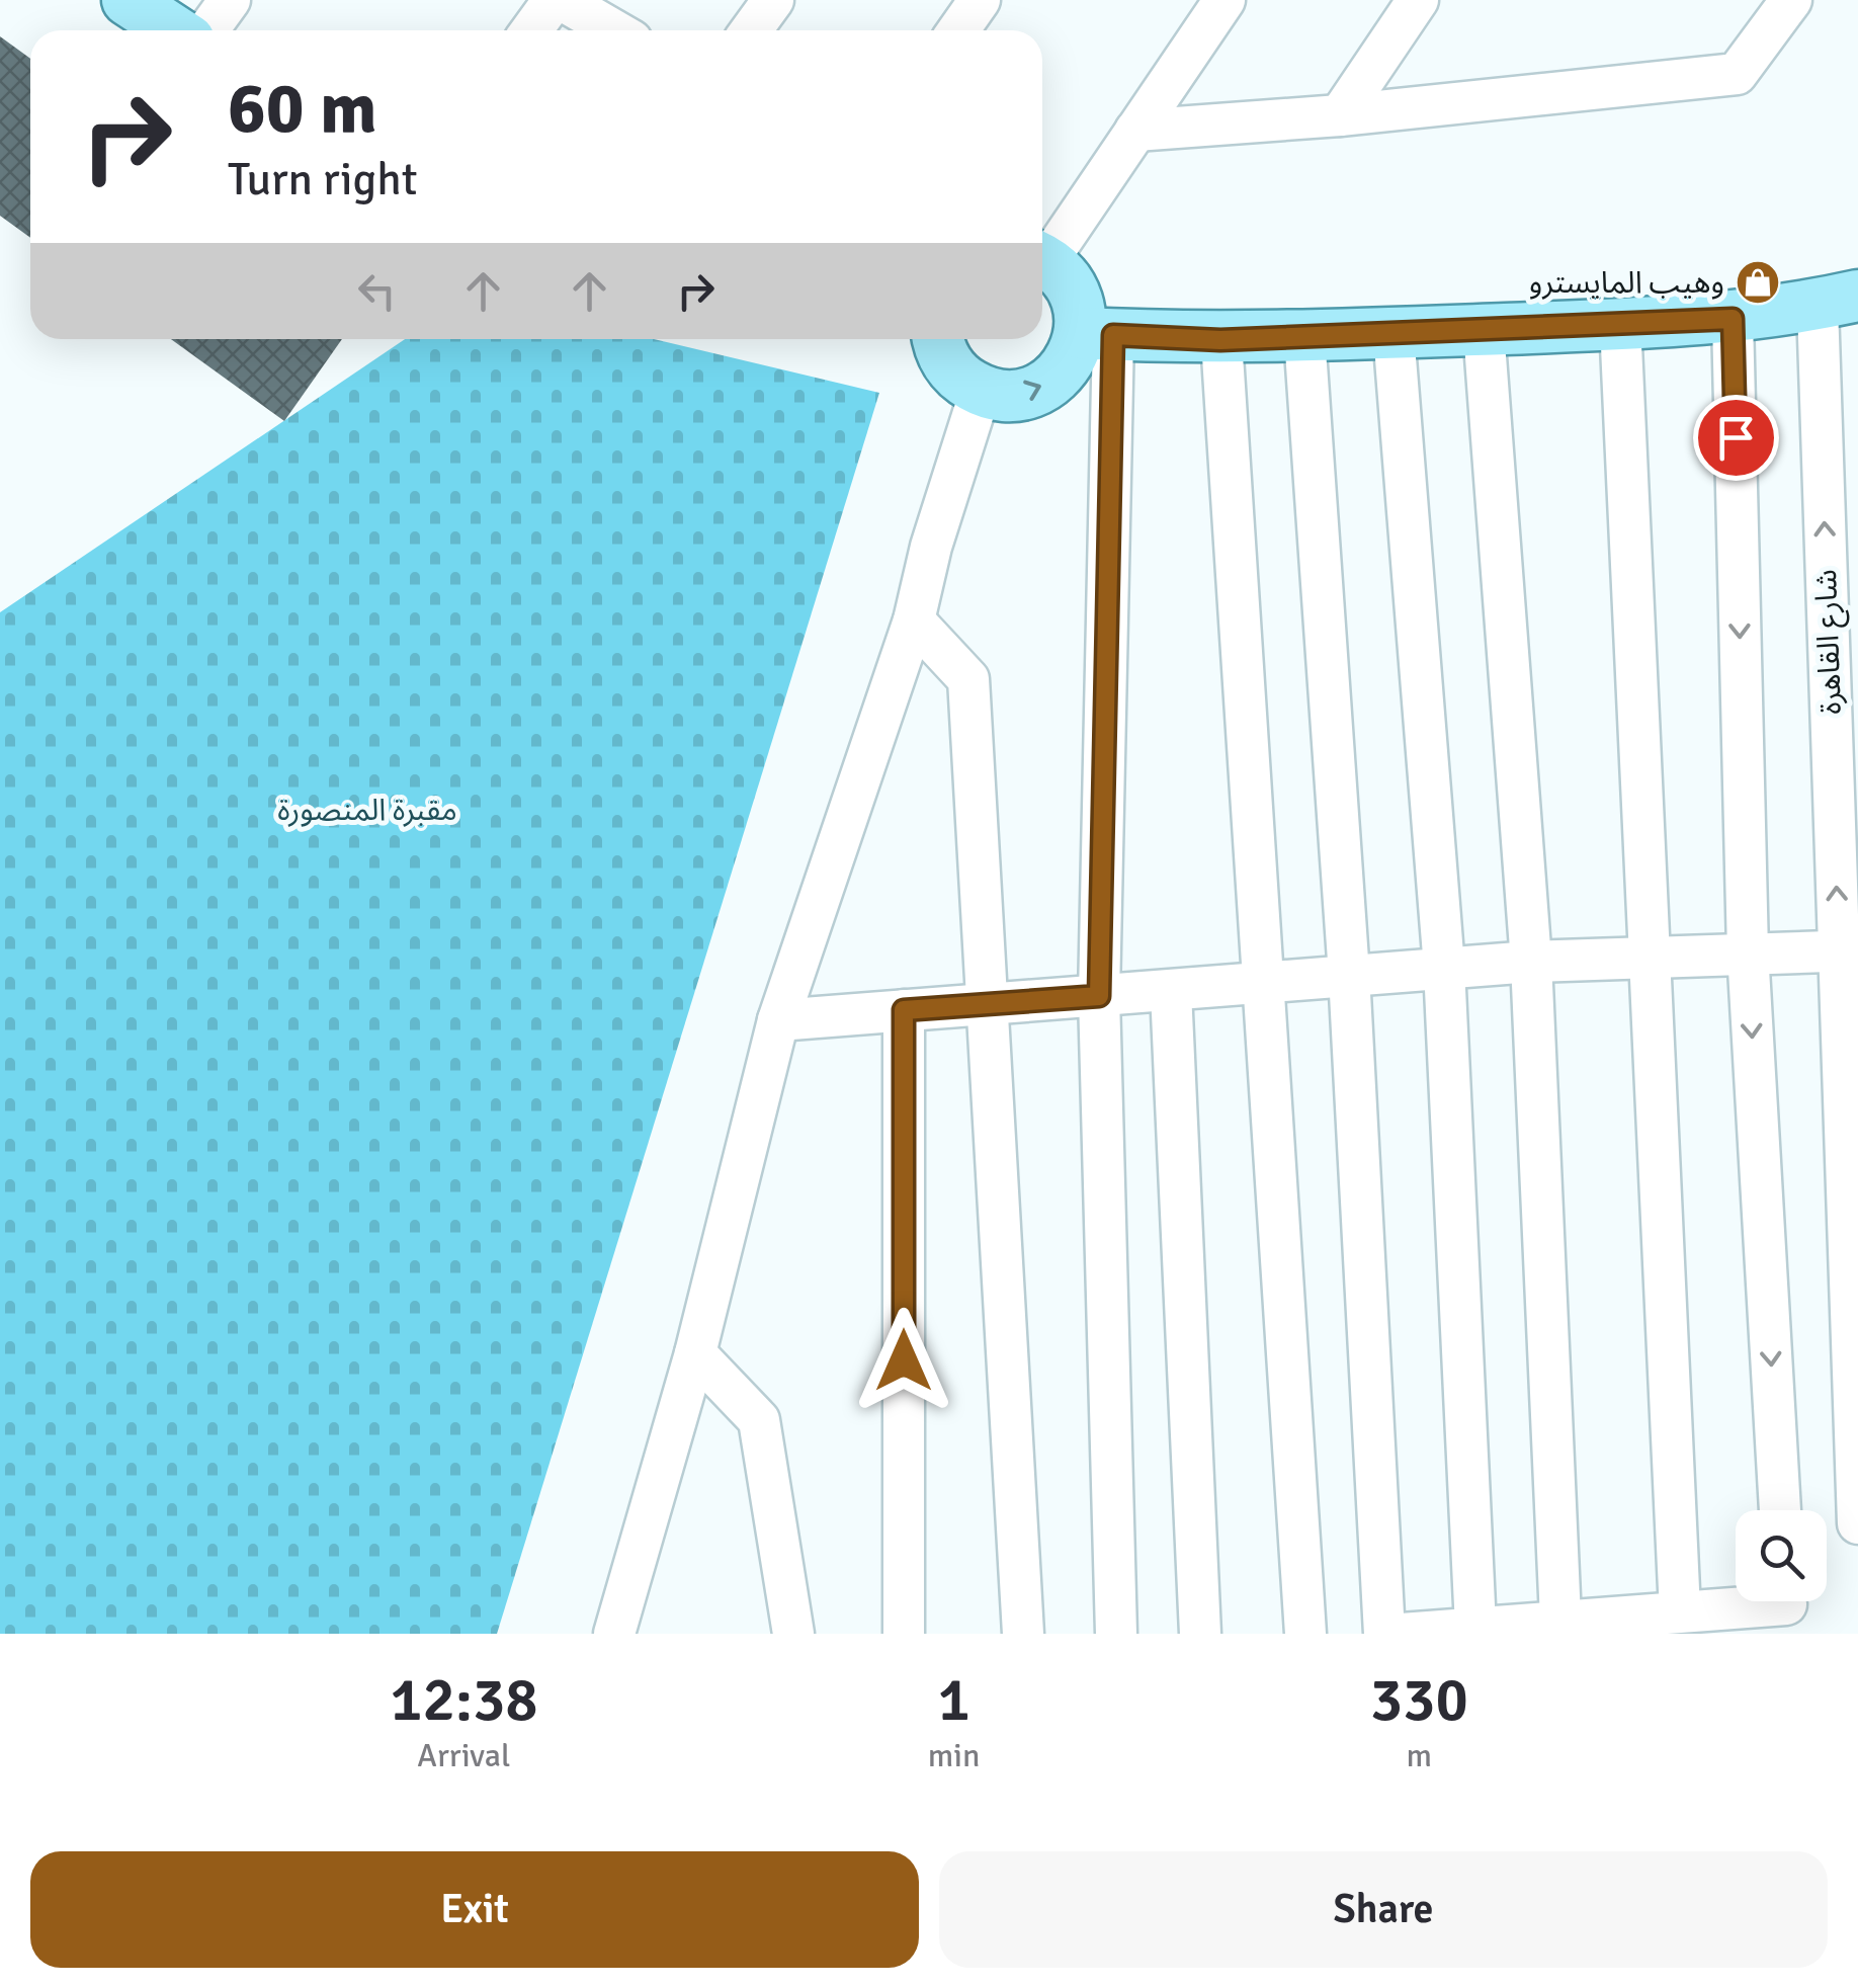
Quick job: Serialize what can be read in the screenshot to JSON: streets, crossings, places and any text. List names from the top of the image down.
{
  "streets": {
    "street": ["شارع القاهرة"]
  },
  "parks": ["مقبرة المنصورة"],
  "places": {
    "shop": ["وهيب المايسترو"]
  },
  "page": {
    "turn": ["60 m", "Turn right"],
    "eta": [
      "12:38",
      "Arrival",
      "1",
      "min",
      "330",
      "m"
    ],
    "buttons": ["Exit", "Share"]
  }
}
